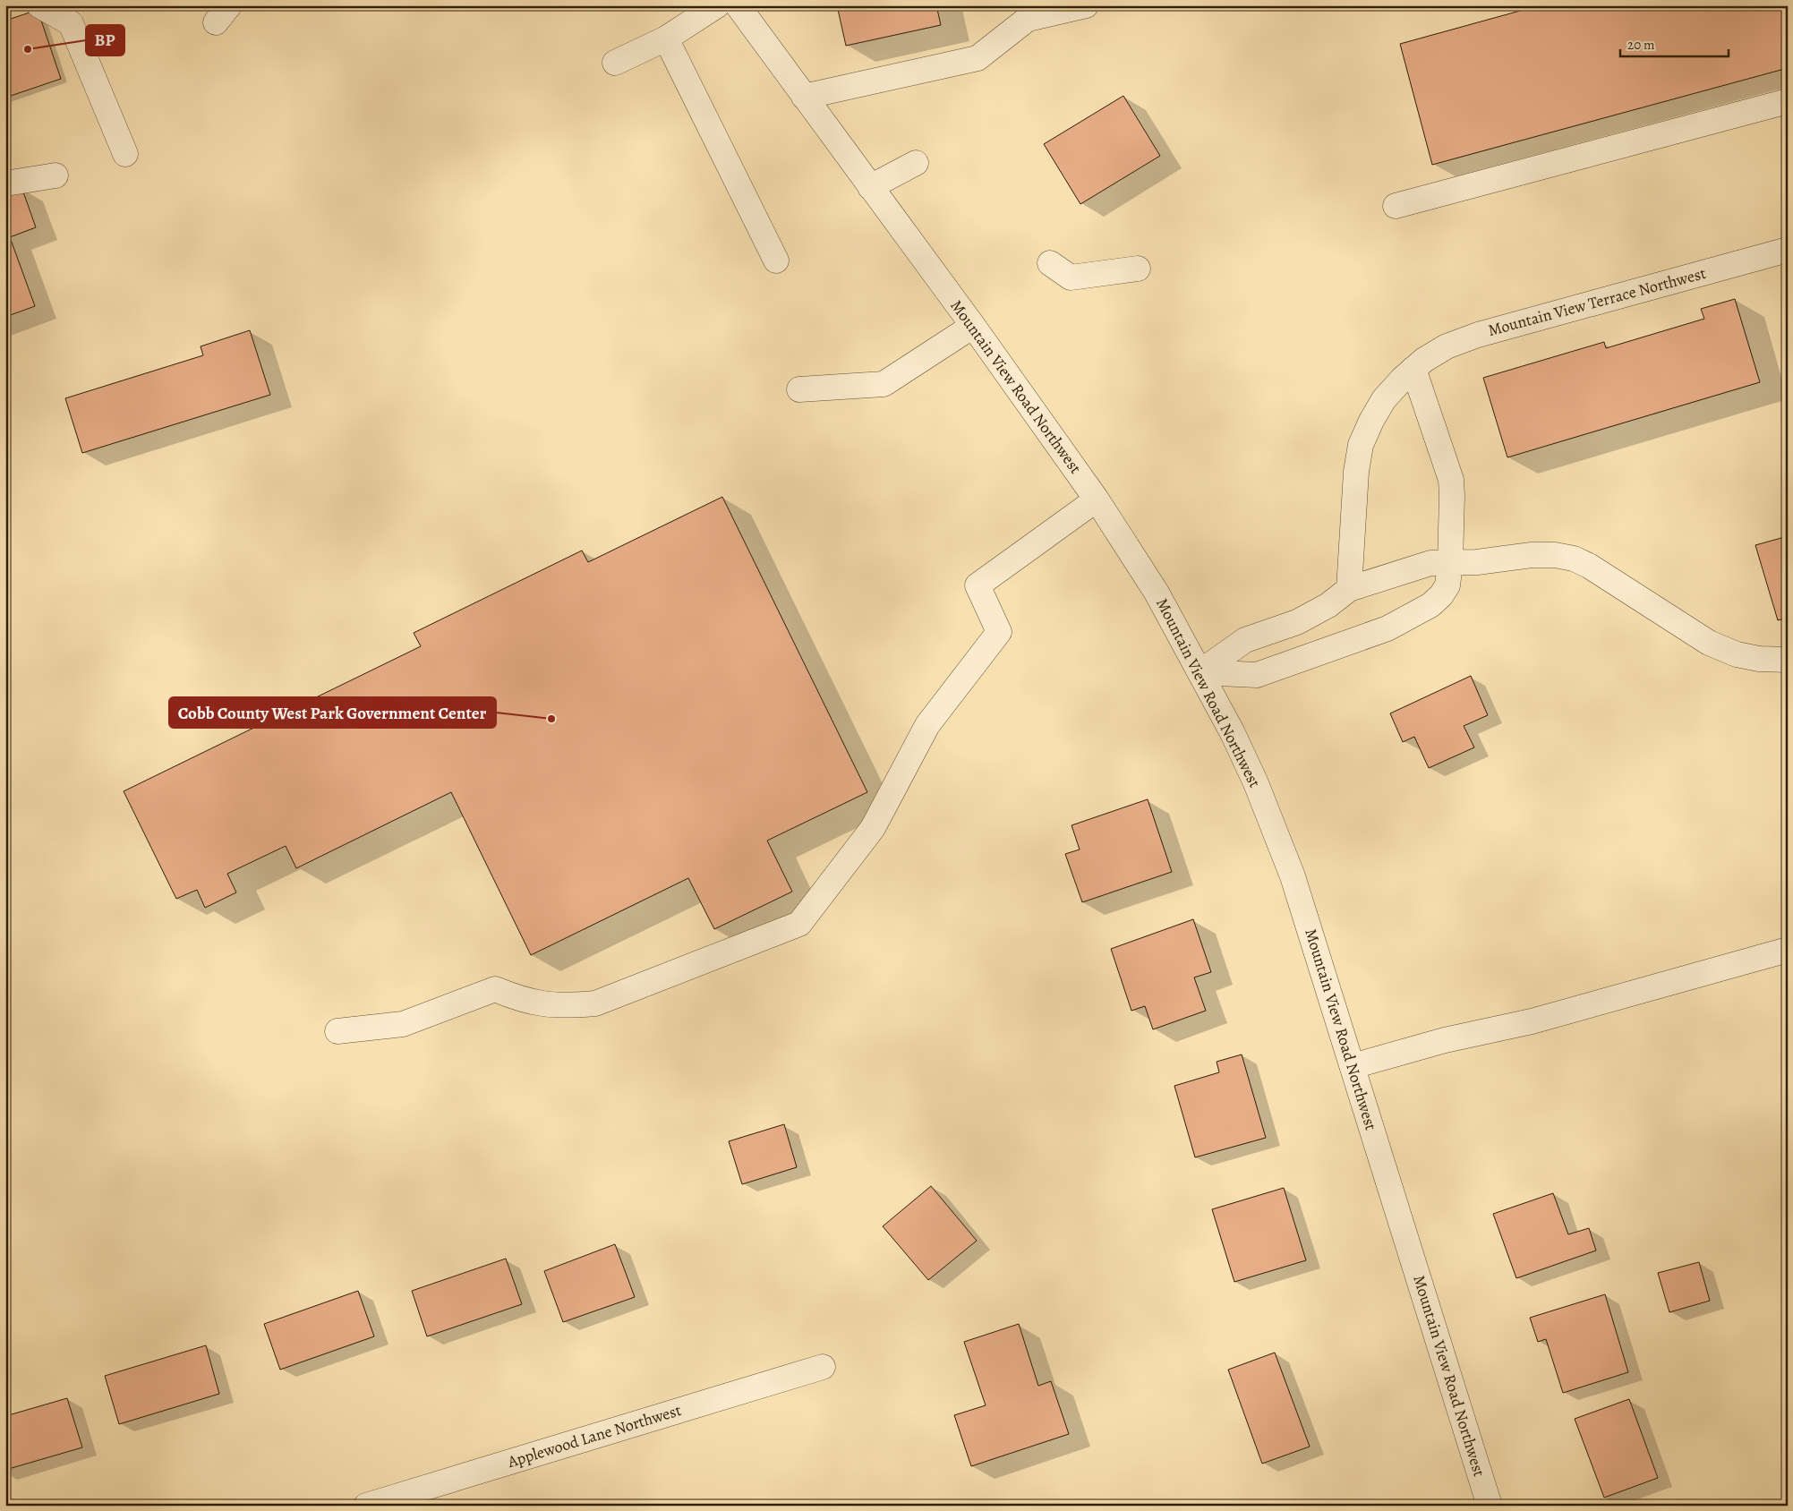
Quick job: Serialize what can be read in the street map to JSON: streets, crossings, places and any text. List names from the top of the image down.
{
  "streets": {
    "street": ["Mountain View Terrace Northwest", "Mountain View Road Northwest", "Applewood Lane Northwest"]
  },
  "places": ["BP", "Cobb County West Park Government Center"],
  "scale_bar": "20 m"
}
